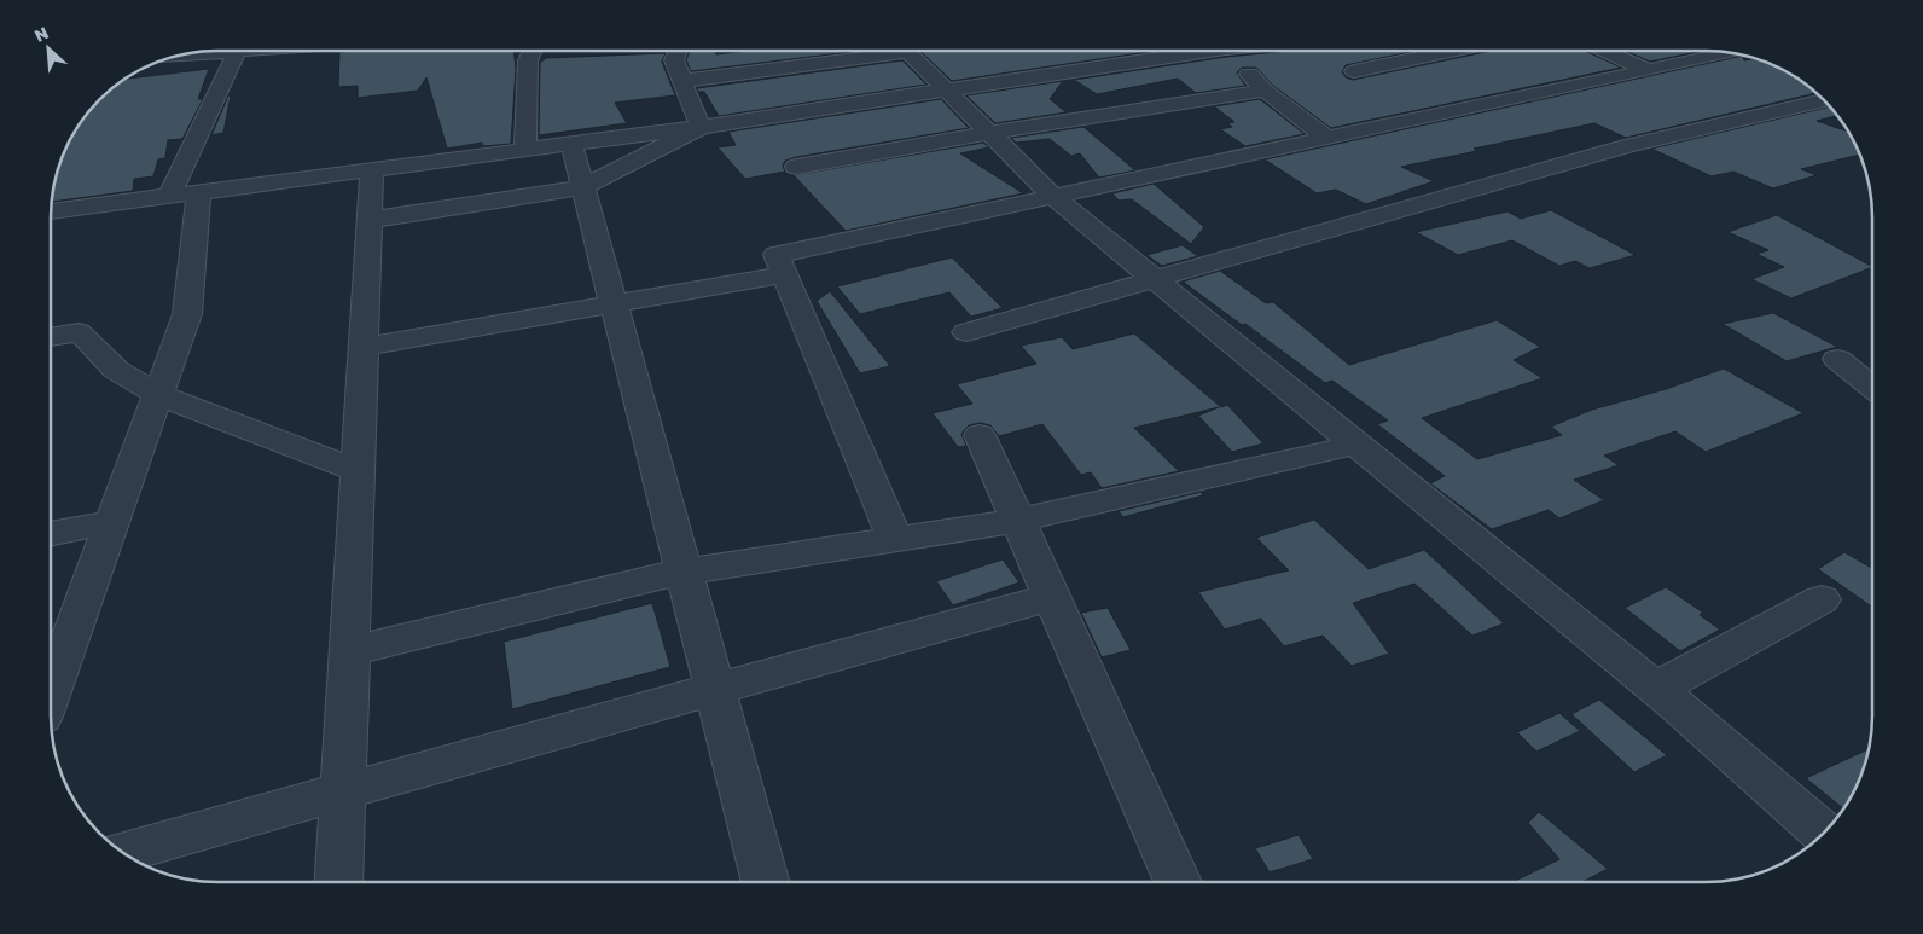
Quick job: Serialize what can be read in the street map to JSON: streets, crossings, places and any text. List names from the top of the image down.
{
  "north": "top left"
}
